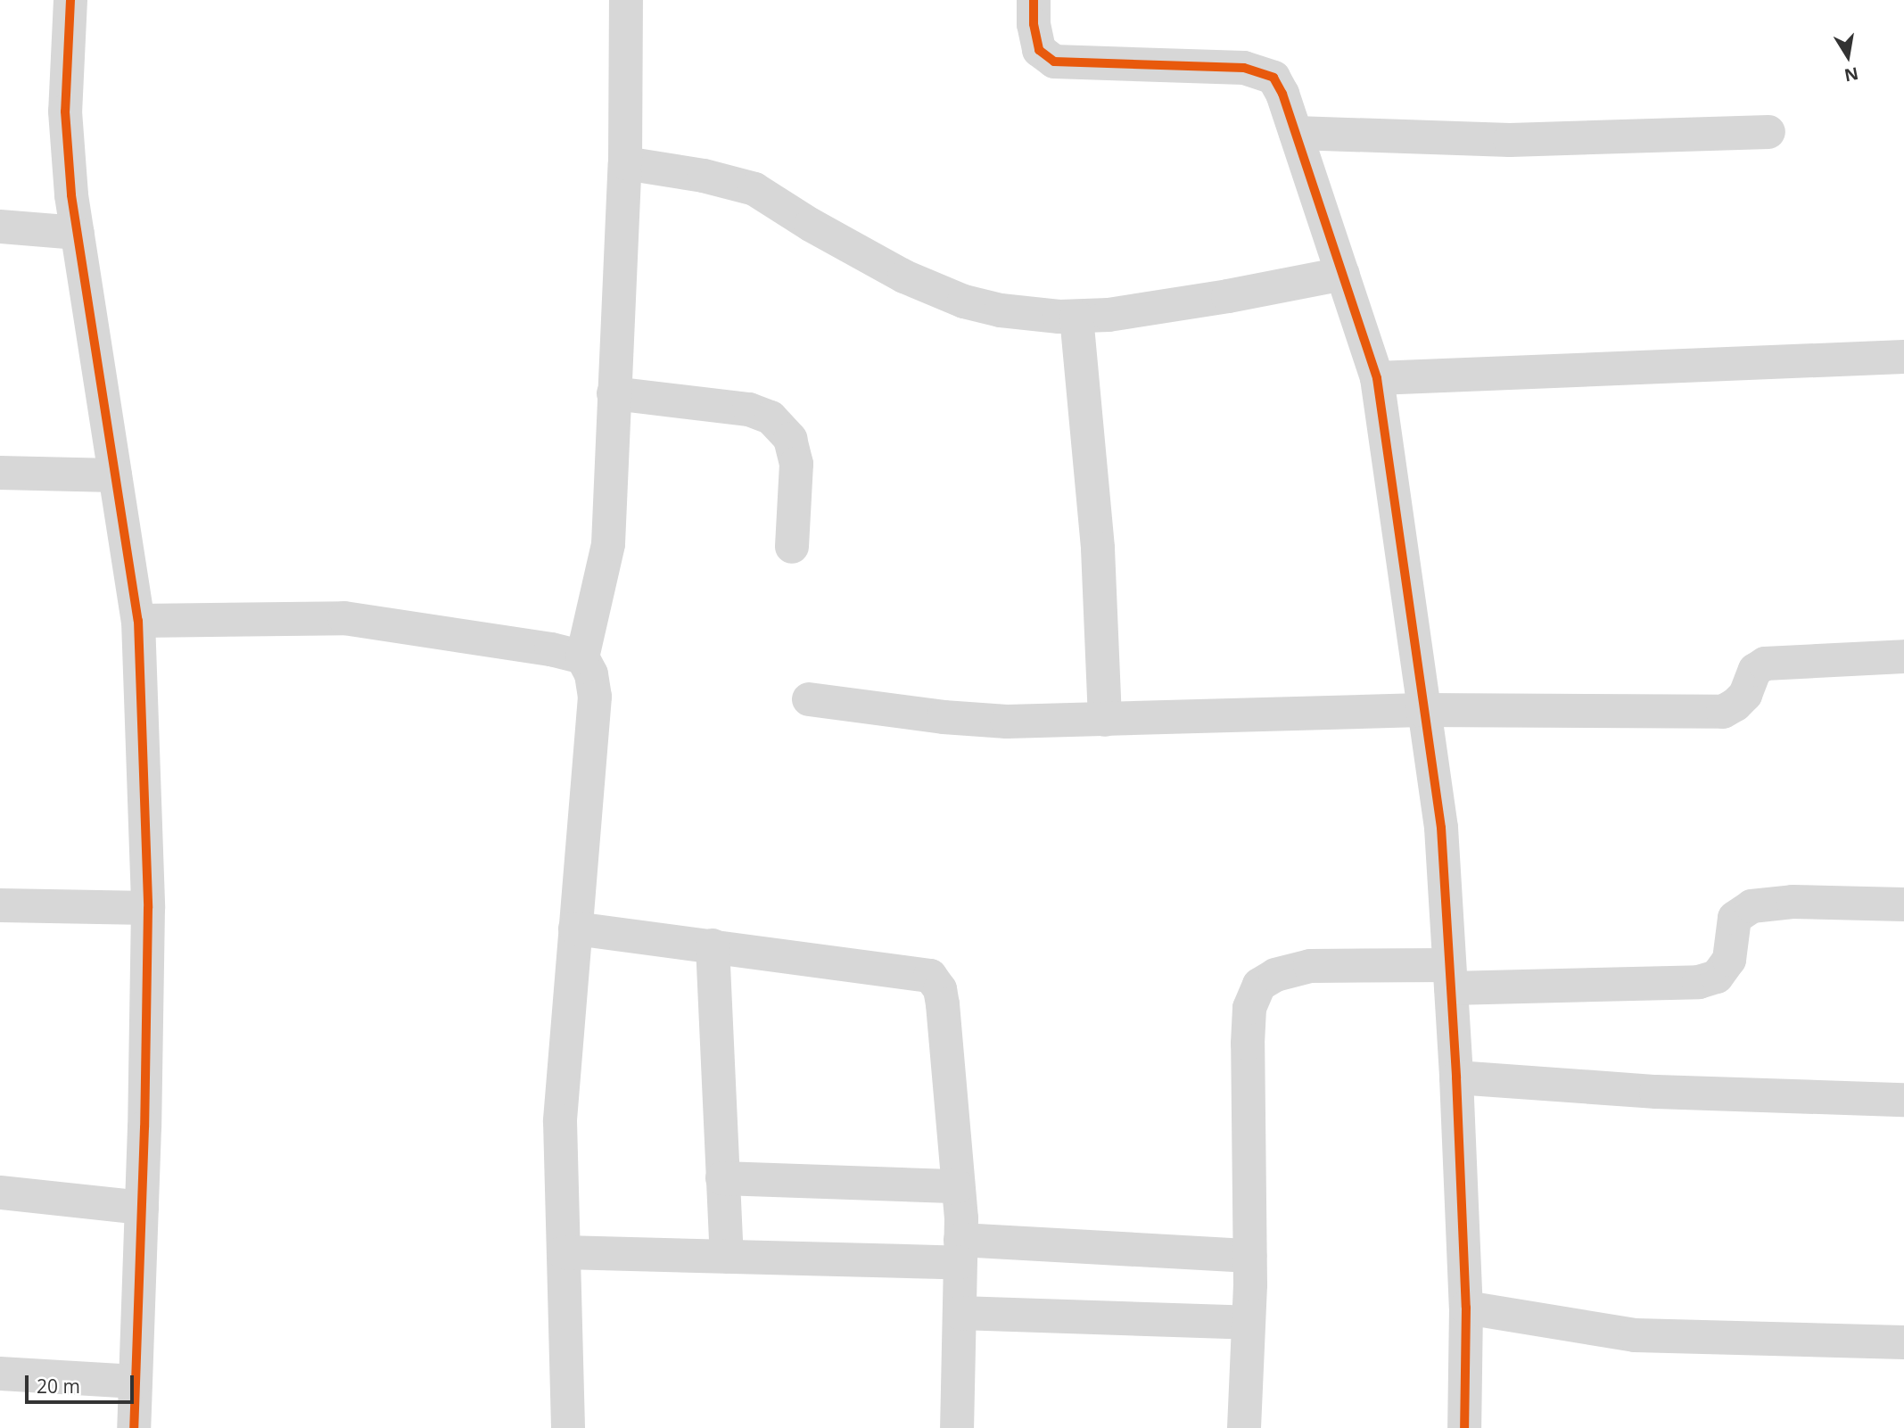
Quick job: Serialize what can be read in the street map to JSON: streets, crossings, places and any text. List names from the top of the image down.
{
  "scale_bar": "20 m",
  "north": "bottom"
}
